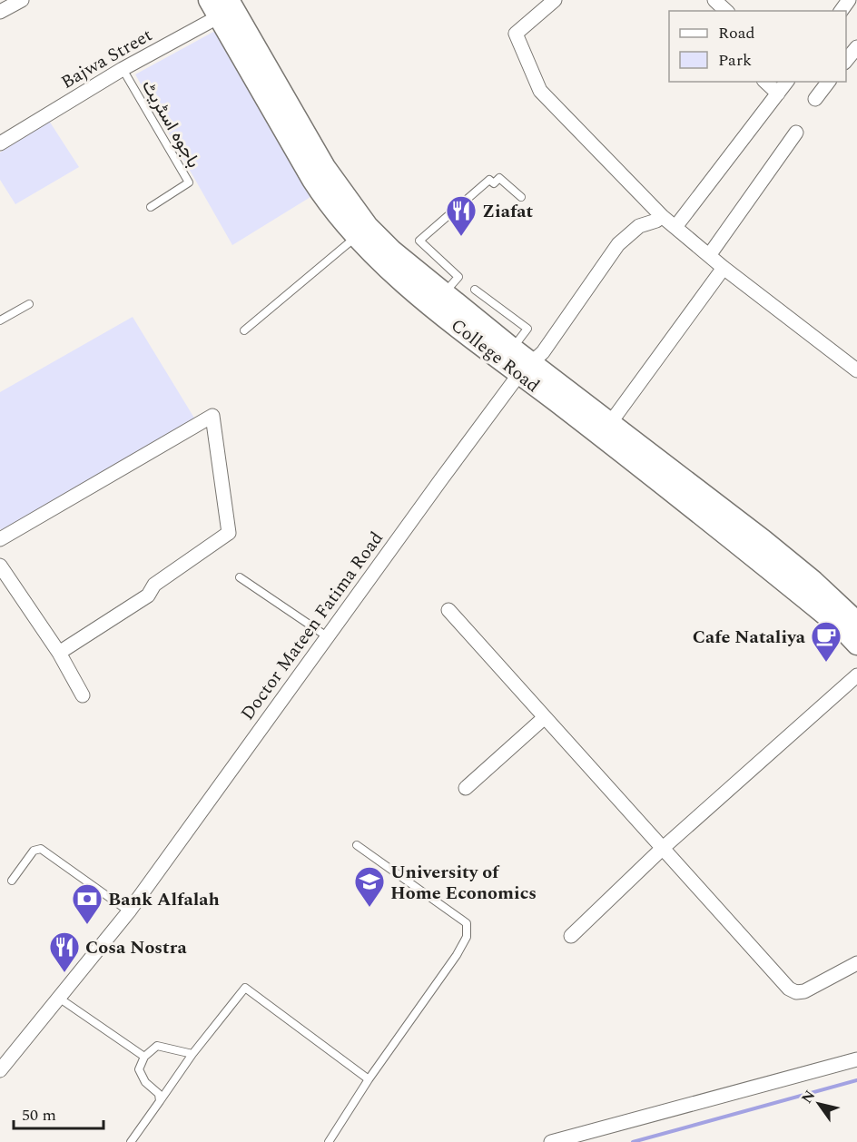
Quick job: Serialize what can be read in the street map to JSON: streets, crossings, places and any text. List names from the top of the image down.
{
  "streets": {
    "main road": ["College Road"],
    "street": ["Bajwa Street", "Doctor Mateen Fatima Road"],
    "lane": ["باجوہ اسٹریٹ"]
  },
  "crossings": [
    ["Bajwa Street", "باجوہ اسٹریٹ"],
    ["Bajwa Street", "College Road"],
    ["College Road", "Doctor Mateen Fatima Road"]
  ],
  "places": {
    "restaurant": ["Ziafat", "Cosa Nostra"],
    "cafe": ["Cafe Nataliya"],
    "school or university": ["University of Home Economics"],
    "bank": ["Bank Alfalah"]
  },
  "legend": ["Road", "Park"],
  "scale_bar": "50 m",
  "north": "top left"
}
